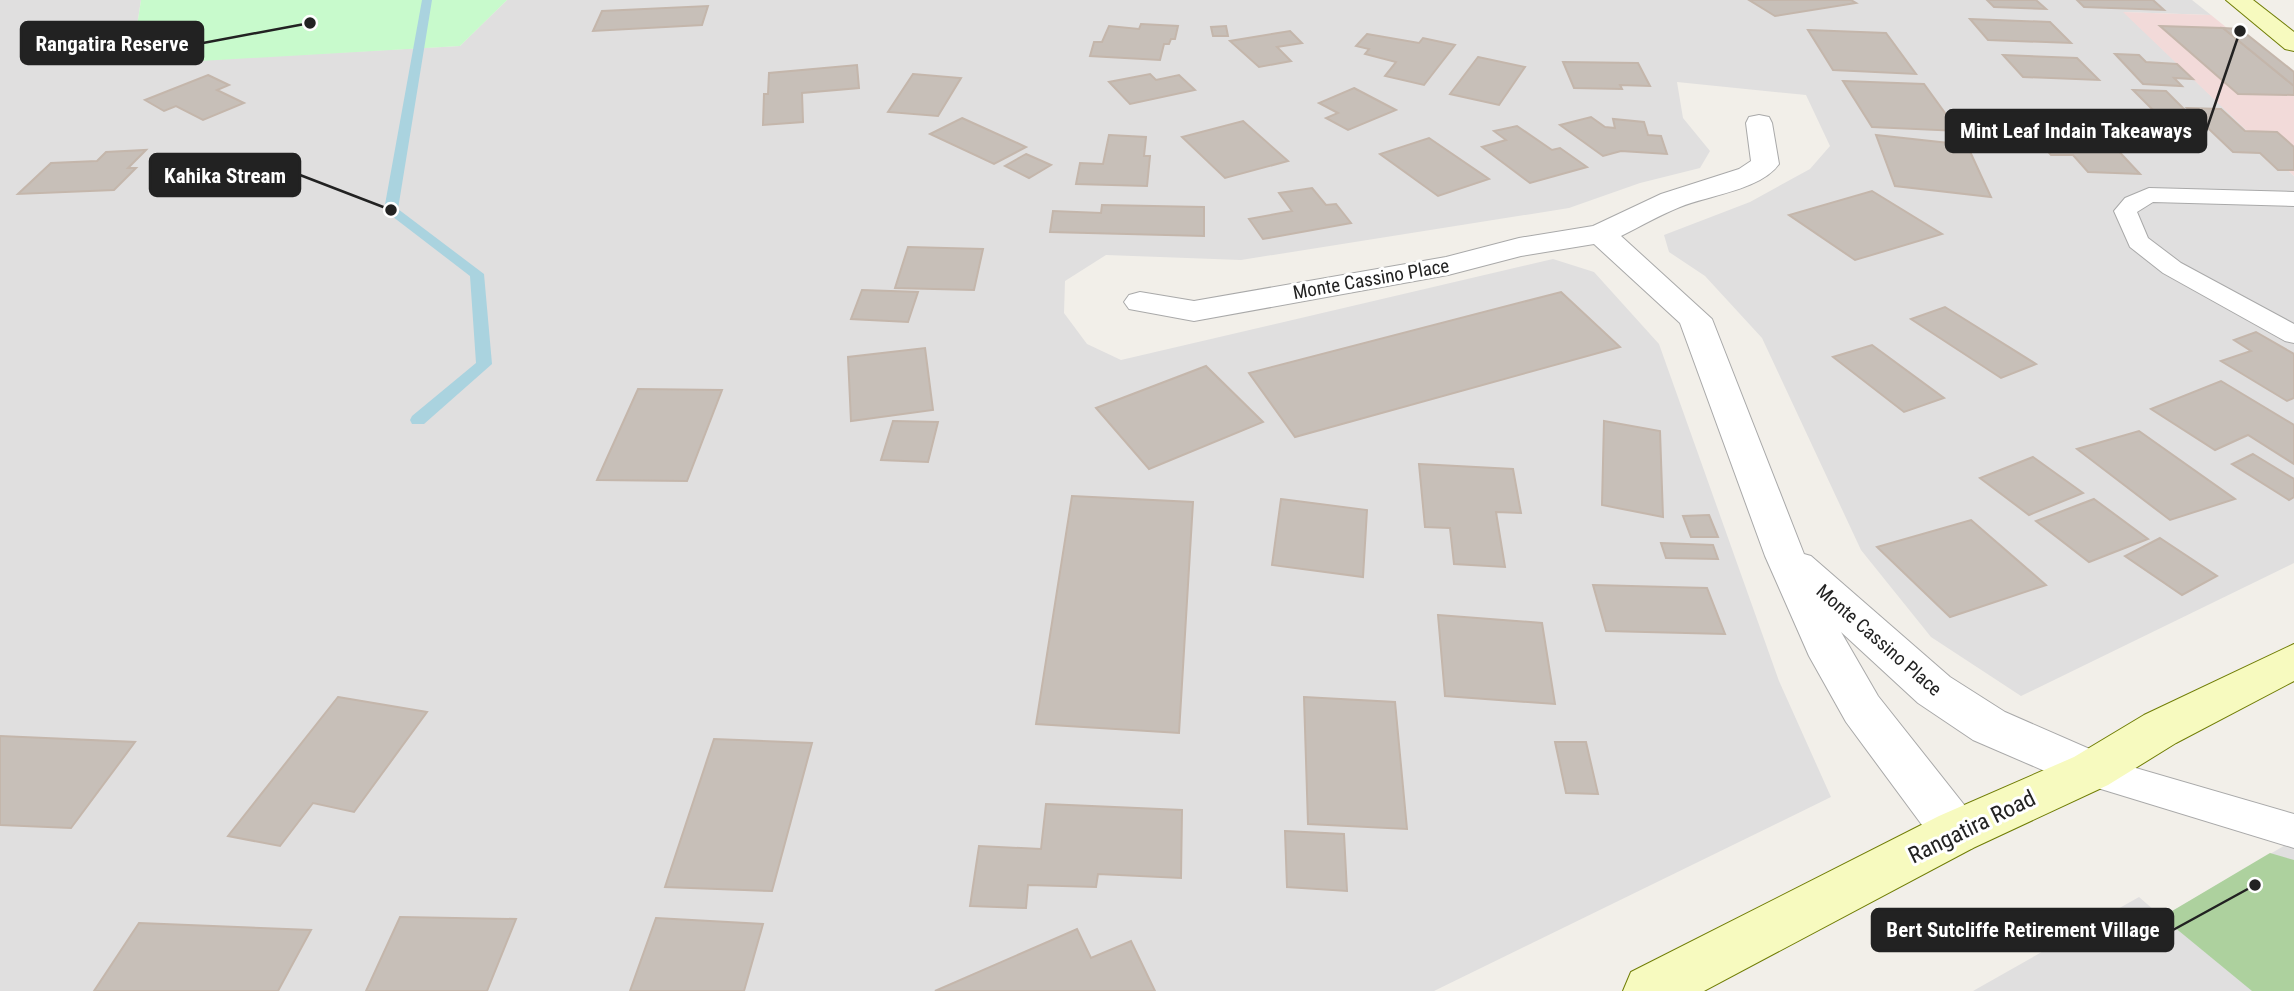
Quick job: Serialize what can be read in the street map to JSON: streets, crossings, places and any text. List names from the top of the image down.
{
  "streets": {
    "main road": ["Rangatira Road"],
    "street": ["Monte Cassino Place"]
  },
  "crossings": [
    ["Monte Cassino Place", "Rangatira Road"]
  ],
  "places": [
    "Rangatira Reserve",
    "Mint Leaf Indain Takeaways",
    "Kahika Stream",
    "Bert Sutcliffe Retirement Village"
  ]
}
